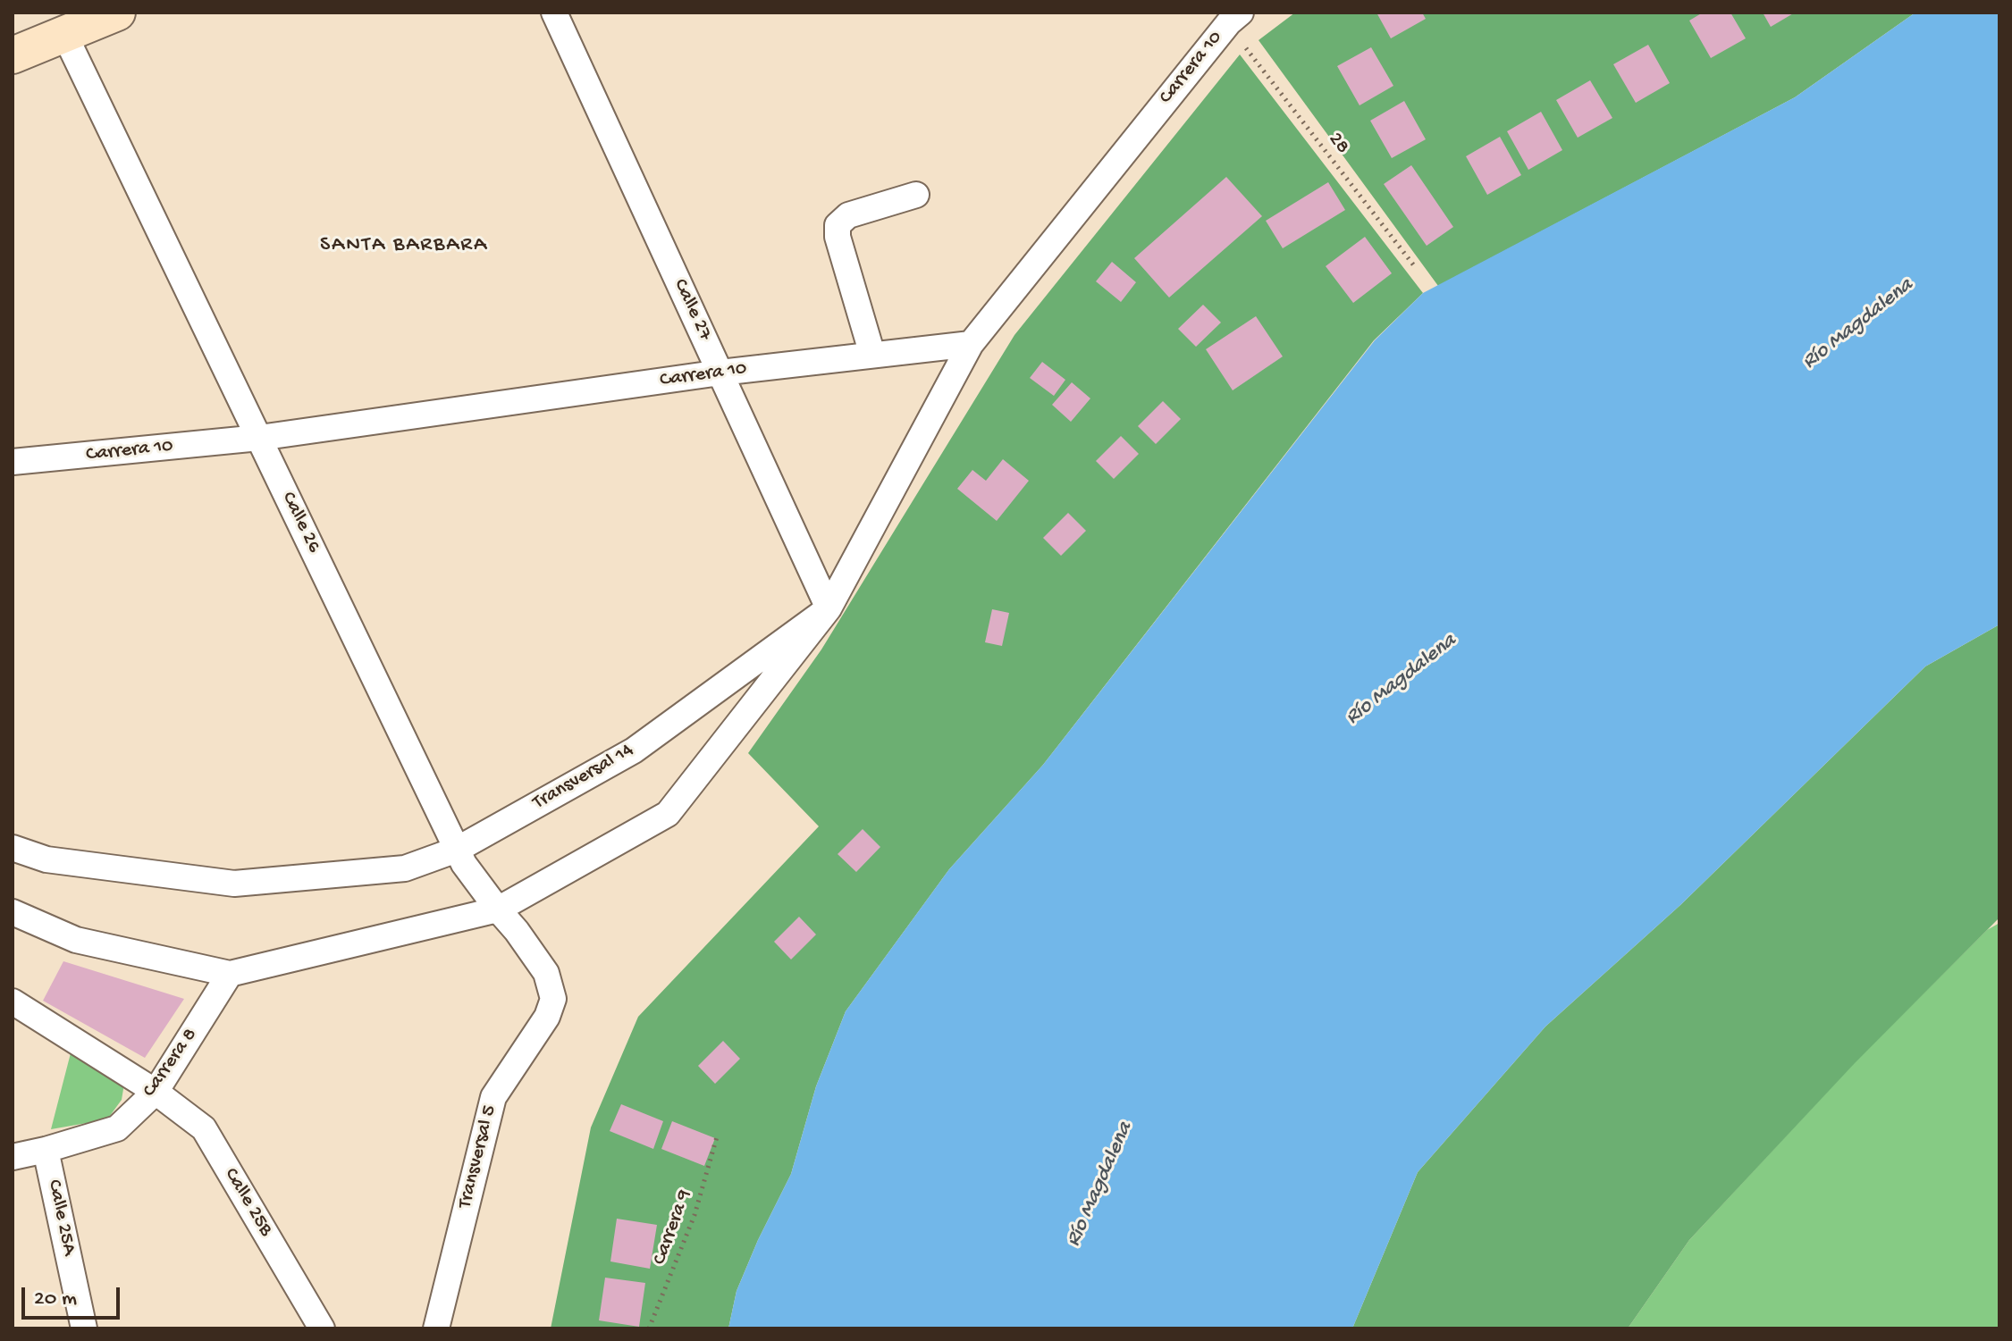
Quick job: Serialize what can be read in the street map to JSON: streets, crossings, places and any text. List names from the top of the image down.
{
  "streets": {
    "street": [
      "Carrera 10",
      "Calle 27",
      "Calle 26",
      "Transversal 14",
      "Carrera 8",
      "Transversal 5",
      "Calle 25B",
      "Calle 25A"
    ],
    "path": ["28", "Carrera 9"]
  },
  "crossings": [
    ["Carrera 10", "28"],
    ["Carrera 10", "Calle 27"],
    ["Carrera 10", "Calle 26"],
    ["Carrera 10", "Transversal 14"],
    ["Calle 27", "Transversal 14"],
    ["Calle 26", "Transversal 14"],
    ["Calle 26", "Transversal 5"],
    ["Carrera 8", "Calle 25B"],
    ["Carrera 8", "Calle 25A"]
  ],
  "districts": ["SANTA BARBARA"],
  "water": ["Río Magdalena"],
  "scale_bar": "20 m"
}
